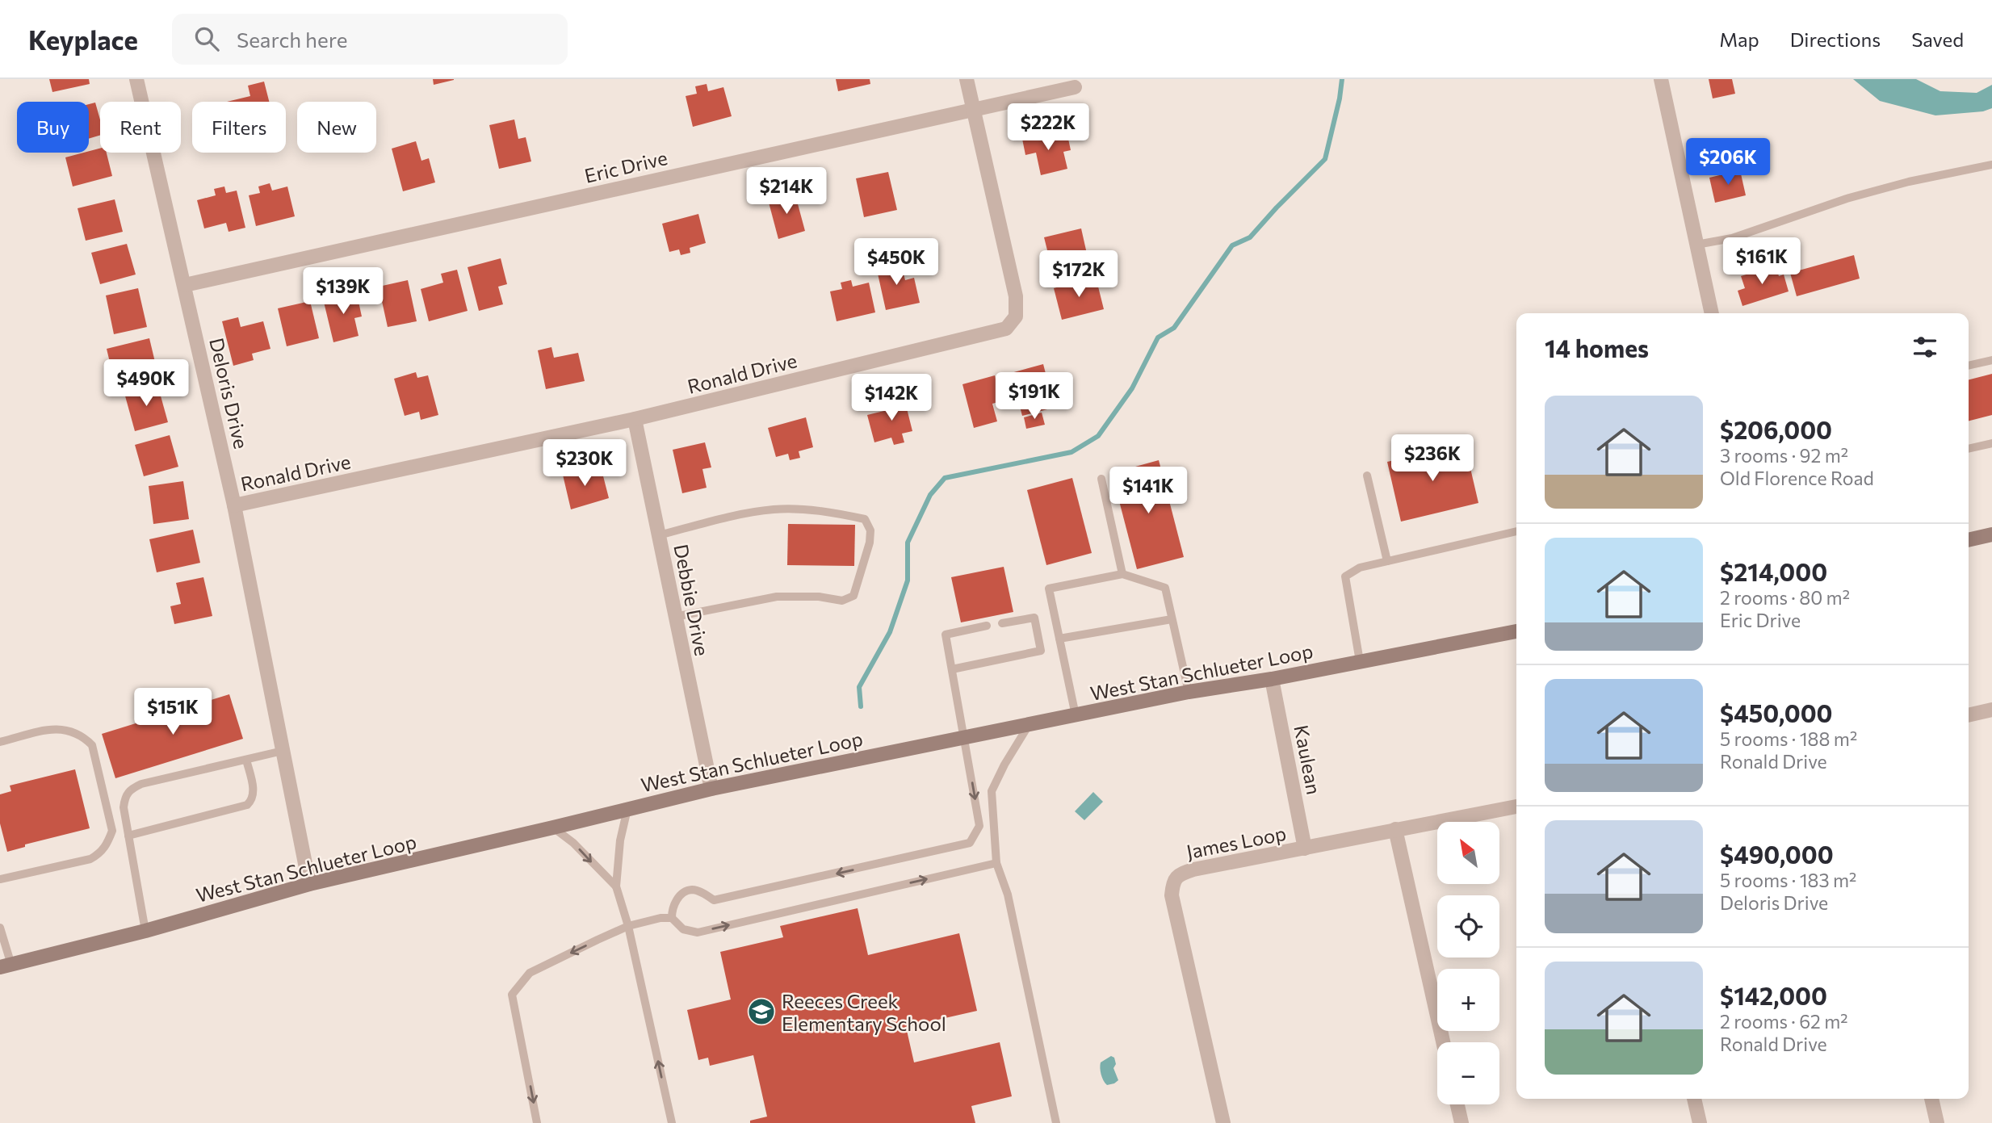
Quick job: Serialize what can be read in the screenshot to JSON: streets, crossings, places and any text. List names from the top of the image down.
{
  "streets": {
    "main road": ["West Stan Schlueter Loop"],
    "street": [
      "Eric Drive",
      "Ronald Drive",
      "Deloris Drive",
      "Debbie Drive",
      "Kaulean",
      "James Loop"
    ]
  },
  "crossings": [
    ["Eric Drive", "Ronald Drive"],
    ["Eric Drive", "Deloris Drive"],
    ["Ronald Drive", "Deloris Drive"],
    ["Ronald Drive", "Debbie Drive"],
    ["Deloris Drive", "West Stan Schlueter Loop"],
    ["Debbie Drive", "West Stan Schlueter Loop"],
    ["West Stan Schlueter Loop", "Kaulean"],
    ["Kaulean", "James Loop"]
  ],
  "places": {
    "school or university": ["Reeces Creek Elementary School"]
  },
  "north": "top left",
  "page": {
    "header": "Keyplace",
    "search": "Search here",
    "nav": ["Map", "Directions", "Saved"],
    "chip": [
      "Buy",
      "Rent",
      "Filters",
      "New"
    ],
    "price": [
      "$222K",
      "$206K",
      "$214K",
      "$161K",
      "$450K",
      "$172K",
      "$139K",
      "$490K",
      "$191K",
      "$142K",
      "$236K",
      "$230K",
      "$141K",
      "$151K"
    ],
    "heading": "14 homes",
    "list": [
      {
        "name": "$206,000",
        "note": "3 rooms · 92 m² · Old Florence Road"
      },
      {
        "name": "$214,000",
        "note": "2 rooms · 80 m² · Eric Drive"
      },
      {
        "name": "$450,000",
        "note": "5 rooms · 188 m² · Ronald Drive"
      },
      {
        "name": "$490,000",
        "note": "5 rooms · 183 m² · Deloris Drive"
      },
      {
        "name": "$142,000",
        "note": "2 rooms · 62 m² · Ronald Drive"
      }
    ],
    "map_buttons": ["+", "−"]
  }
}
